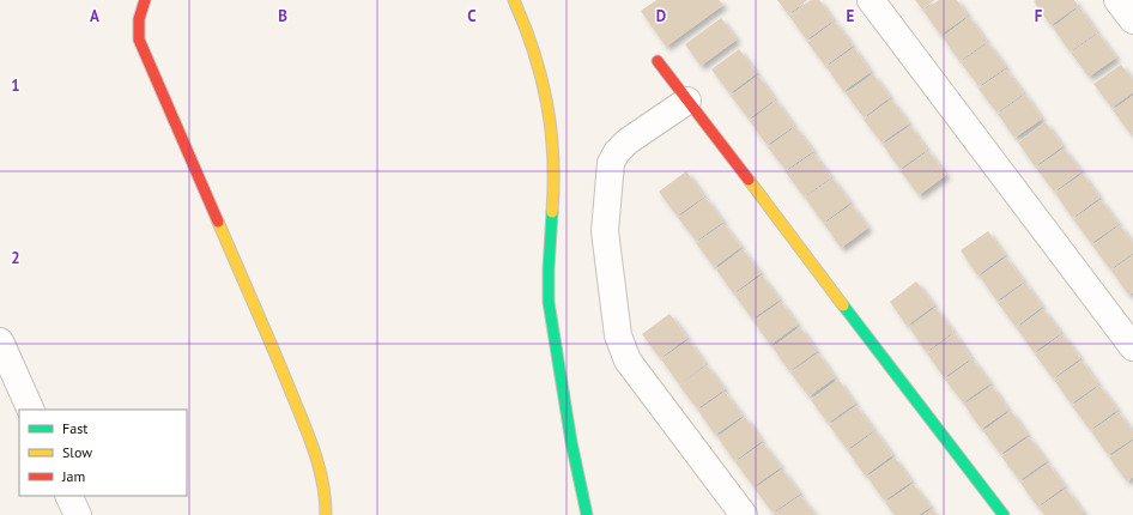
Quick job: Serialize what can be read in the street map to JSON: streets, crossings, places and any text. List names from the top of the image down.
{
  "legend": ["Fast", "Slow", "Jam"],
  "grid": {
    "columns": [
      "A",
      "B",
      "C",
      "D",
      "E",
      "F"
    ],
    "rows": ["1", "2"]
  }
}
